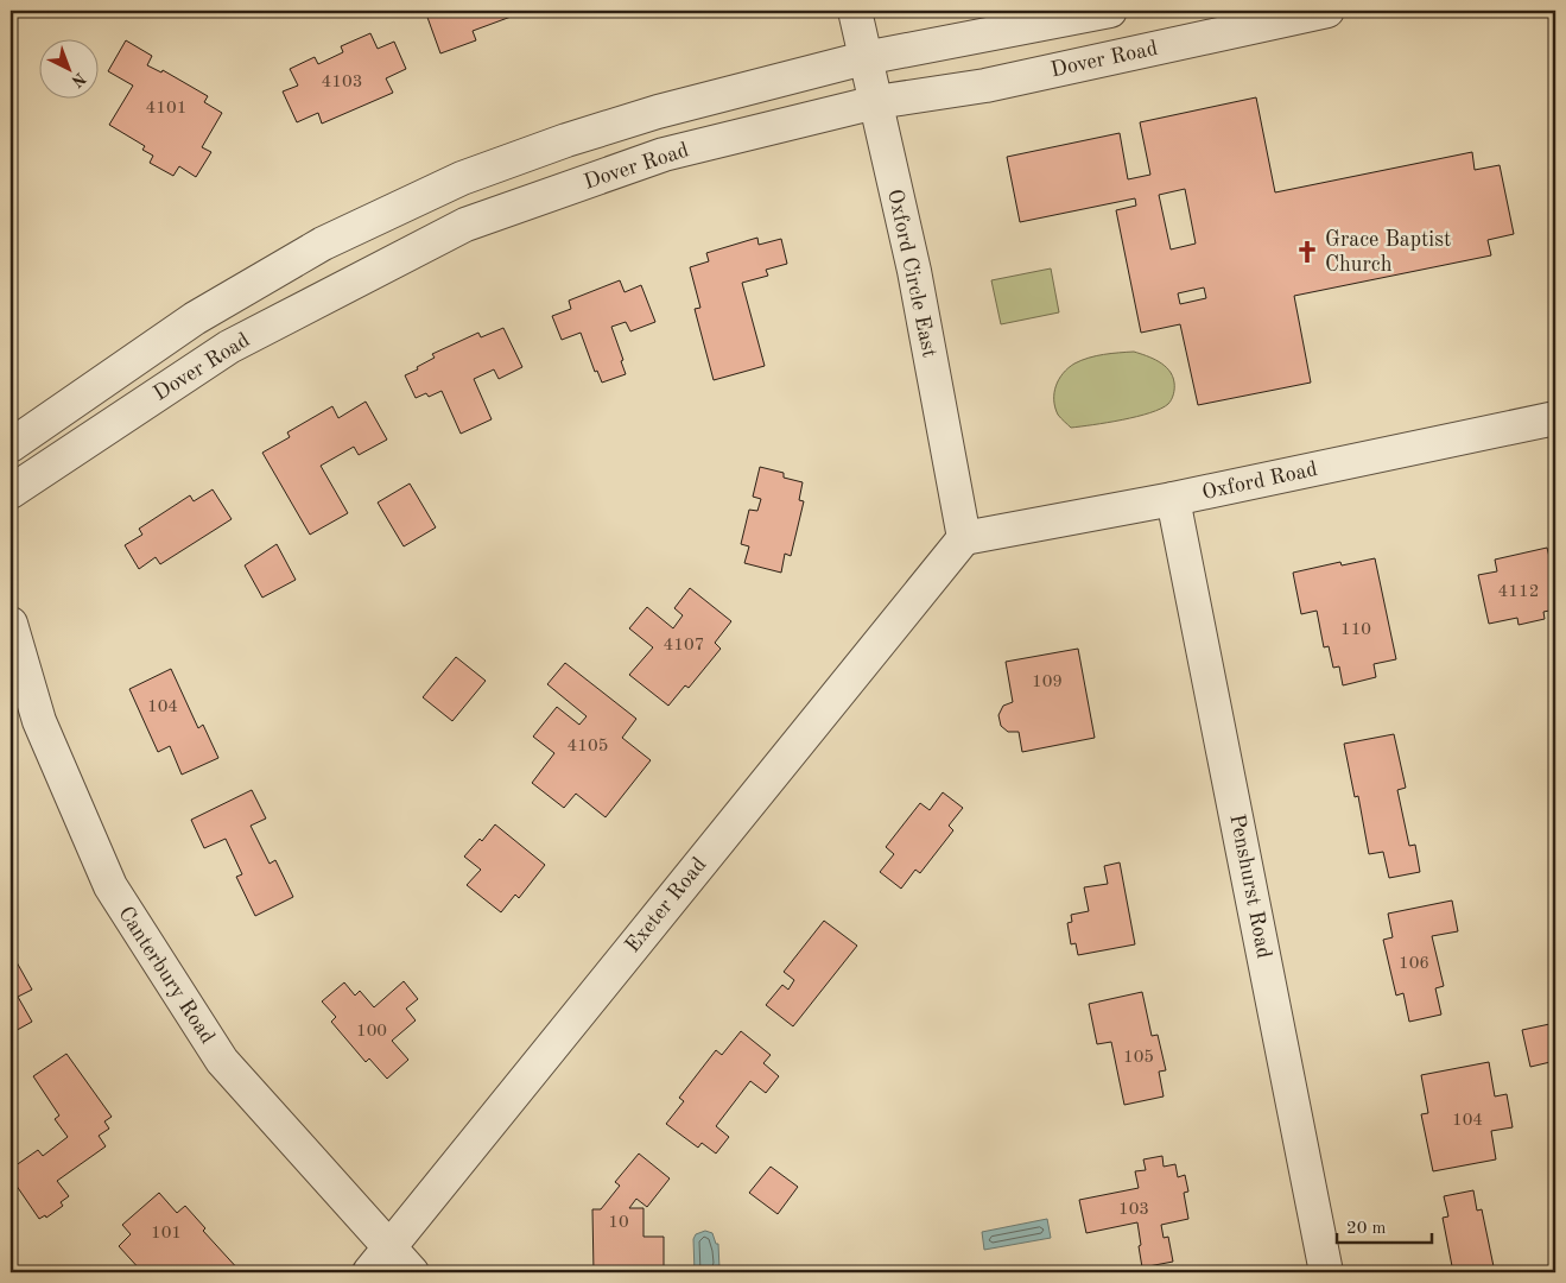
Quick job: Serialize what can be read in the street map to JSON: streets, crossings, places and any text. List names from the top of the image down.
{
  "streets": {
    "street": [
      "Dover Road",
      "Oxford Circle East",
      "Oxford Road",
      "Penshurst Road",
      "Exeter Road",
      "Canterbury Road"
    ]
  },
  "crossings": [
    ["Dover Road", "Oxford Circle East"],
    ["Oxford Circle East", "Oxford Road"],
    ["Oxford Circle East", "Exeter Road"],
    ["Oxford Road", "Penshurst Road"],
    ["Oxford Road", "Exeter Road"],
    ["Exeter Road", "Canterbury Road"]
  ],
  "places": {
    "church": ["Grace Baptist Church"]
  },
  "house_numbers": [
    "4103",
    "4101",
    "4112",
    "110",
    "4107",
    "109",
    "104",
    "4105",
    "106",
    "100",
    "105",
    "104",
    "103",
    "10",
    "101"
  ],
  "scale_bar": "20 m",
  "north": "bottom right"
}
